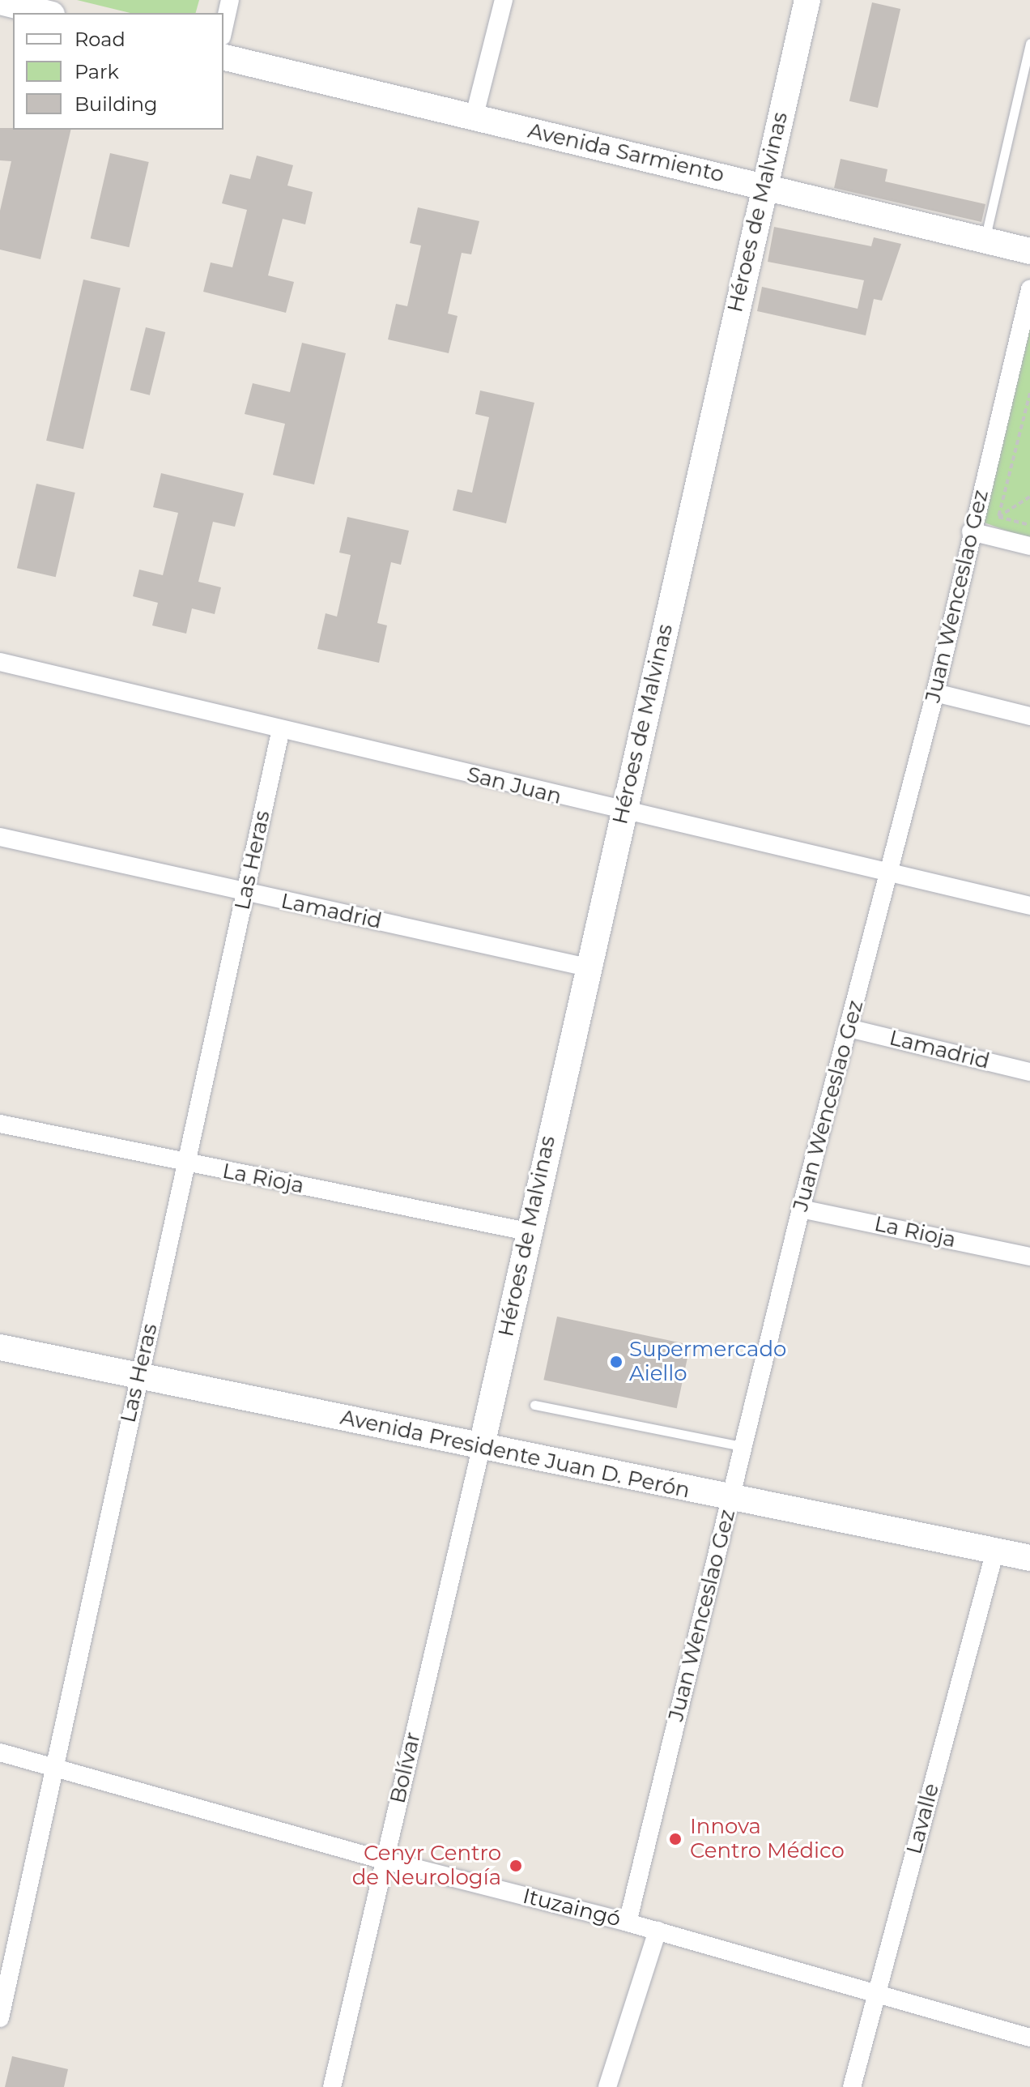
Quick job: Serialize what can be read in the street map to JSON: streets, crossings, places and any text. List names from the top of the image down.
{
  "streets": {
    "main road": ["Avenida Sarmiento", "Héroes de Malvinas", "Avenida Presidente Juan D. Perón"],
    "street": [
      "Juan Wenceslao Gez",
      "San Juan",
      "Las Heras",
      "Lamadrid",
      "La Rioja",
      "Bolívar",
      "Lavalle",
      "Ituzaingó"
    ]
  },
  "crossings": [
    ["Avenida Sarmiento", "Héroes de Malvinas"],
    ["Héroes de Malvinas", "San Juan"],
    ["Héroes de Malvinas", "Lamadrid"],
    ["Héroes de Malvinas", "La Rioja"],
    ["Héroes de Malvinas", "Avenida Presidente Juan D. Perón"],
    ["Héroes de Malvinas", "Bolívar"],
    ["Juan Wenceslao Gez", "San Juan"],
    ["Juan Wenceslao Gez", "Lamadrid"],
    ["Juan Wenceslao Gez", "La Rioja"],
    ["Juan Wenceslao Gez", "Avenida Presidente Juan D. Perón"],
    ["Juan Wenceslao Gez", "Ituzaingó"],
    ["San Juan", "Las Heras"],
    ["Las Heras", "Lamadrid"],
    ["Las Heras", "La Rioja"],
    ["Las Heras", "Avenida Presidente Juan D. Perón"],
    ["Las Heras", "Ituzaingó"],
    ["Avenida Presidente Juan D. Perón", "Bolívar"],
    ["Avenida Presidente Juan D. Perón", "Lavalle"],
    ["Bolívar", "Ituzaingó"],
    ["Lavalle", "Ituzaingó"]
  ],
  "places": ["Supermercado Aiello", "Innova Centro Médico", "Cenyr Centro de Neurología"],
  "legend": ["Road", "Park", "Building"]
}
